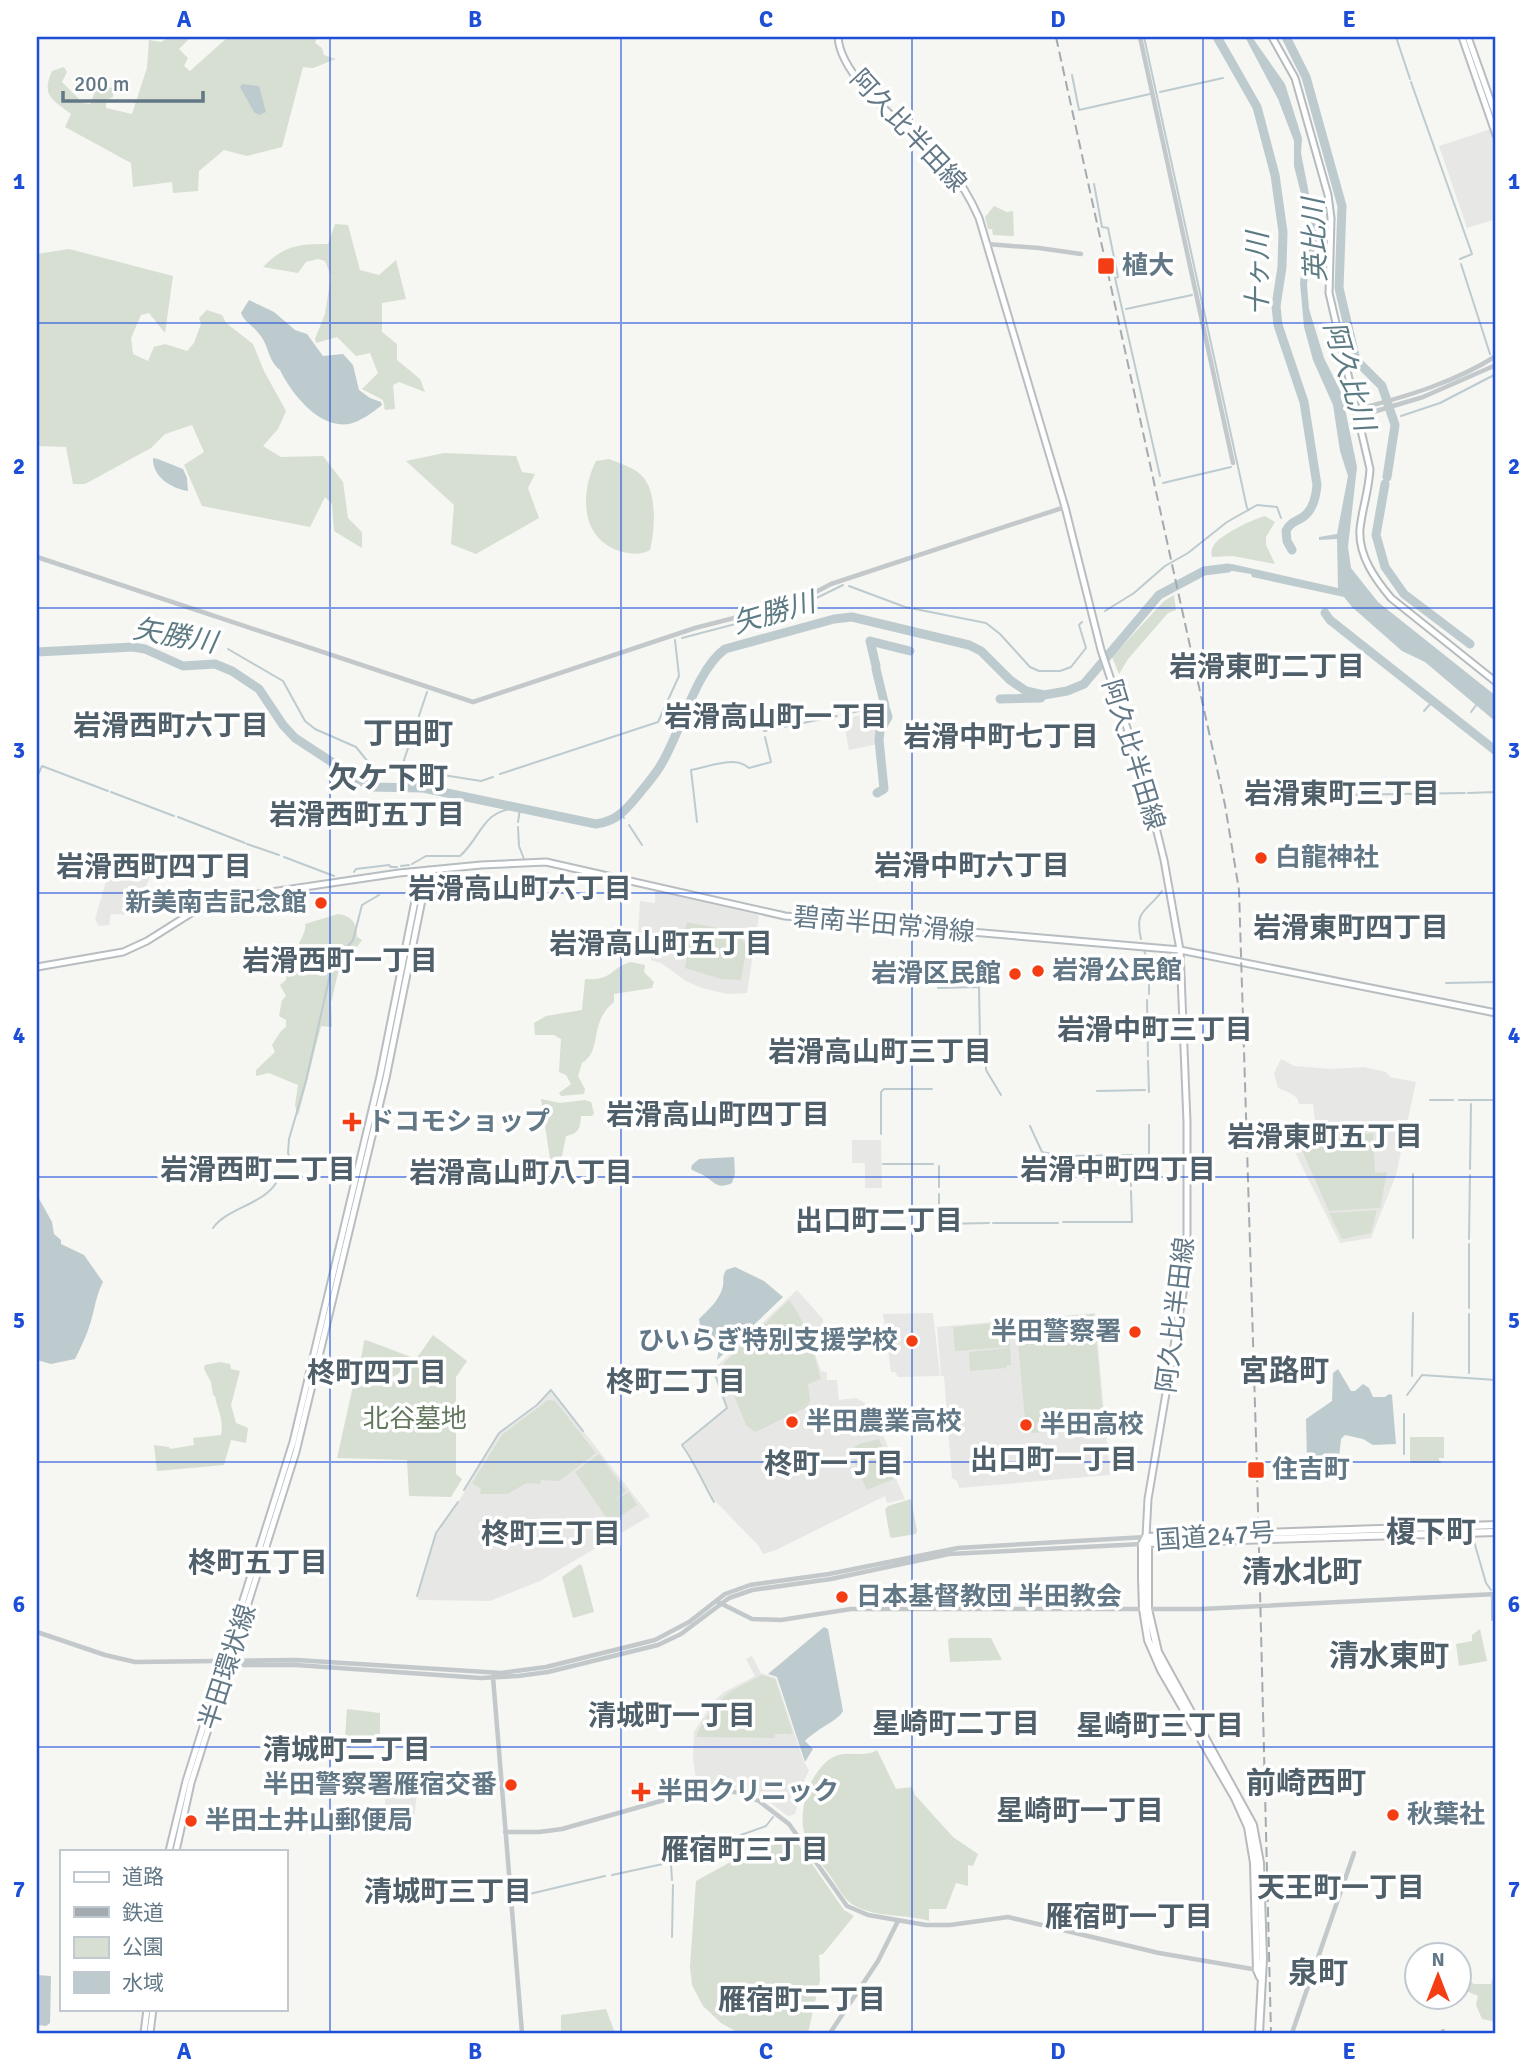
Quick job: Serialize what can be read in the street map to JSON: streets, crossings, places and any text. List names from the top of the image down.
{
  "streets": {
    "highway": ["国道247号"],
    "main road": ["阿久比半田線", "碧南半田常滑線", "半田環状線"]
  },
  "crossings": [
    ["阿久比半田線", "碧南半田常滑線"],
    ["阿久比半田線", "国道247号"],
    ["碧南半田常滑線", "半田環状線"]
  ],
  "districts": [
    "岩滑東町二丁目",
    "岩滑高山町一丁目",
    "岩滑西町六丁目",
    "丁田町",
    "岩滑中町七丁目",
    "欠ケ下町",
    "岩滑東町三丁目",
    "岩滑西町五丁目",
    "岩滑中町六丁目",
    "岩滑西町四丁目",
    "岩滑高山町六丁目",
    "岩滑東町四丁目",
    "岩滑高山町五丁目",
    "岩滑西町一丁目",
    "岩滑中町三丁目",
    "岩滑高山町三丁目",
    "岩滑高山町四丁目",
    "岩滑東町五丁目",
    "岩滑西町二丁目",
    "岩滑中町四丁目",
    "岩滑高山町八丁目",
    "出口町二丁目",
    "宮路町",
    "柊町四丁目",
    "柊町二丁目",
    "出口町一丁目",
    "柊町一丁目",
    "榎下町",
    "柊町三丁目",
    "柊町五丁目",
    "清水北町",
    "清水東町",
    "清城町一丁目",
    "星崎町二丁目",
    "星崎町三丁目",
    "清城町二丁目",
    "前崎西町",
    "星崎町一丁目",
    "雁宿町三丁目",
    "天王町一丁目",
    "清城町三丁目",
    "雁宿町一丁目",
    "泉町",
    "雁宿町二丁目"
  ],
  "water": [
    "英比川",
    "十ヶ川",
    "阿久比川",
    "矢勝川"
  ],
  "parks": ["北谷墓地"],
  "places": {
    "transit": ["植大", "住吉町"],
    "other": [
      "白龍神社",
      "新美南吉記念館",
      "岩滑公民館",
      "岩滑区民館",
      "半田警察署",
      "ひいらぎ特別支援学校",
      "半田農業高校",
      "半田高校",
      "日本基督教団 半田教会",
      "半田警察署雁宿交番",
      "秋葉社",
      "半田土井山郵便局"
    ],
    "health": ["ドコモショップ", "半田クリニック"]
  },
  "legend": [
    "道路",
    "鉄道",
    "公園",
    "水域"
  ],
  "scale_bar": "200 m",
  "north": "top",
  "grid": {
    "columns": [
      "A",
      "B",
      "C",
      "D",
      "E"
    ],
    "rows": [
      "1",
      "2",
      "3",
      "4",
      "5",
      "6",
      "7"
    ]
  }
}
